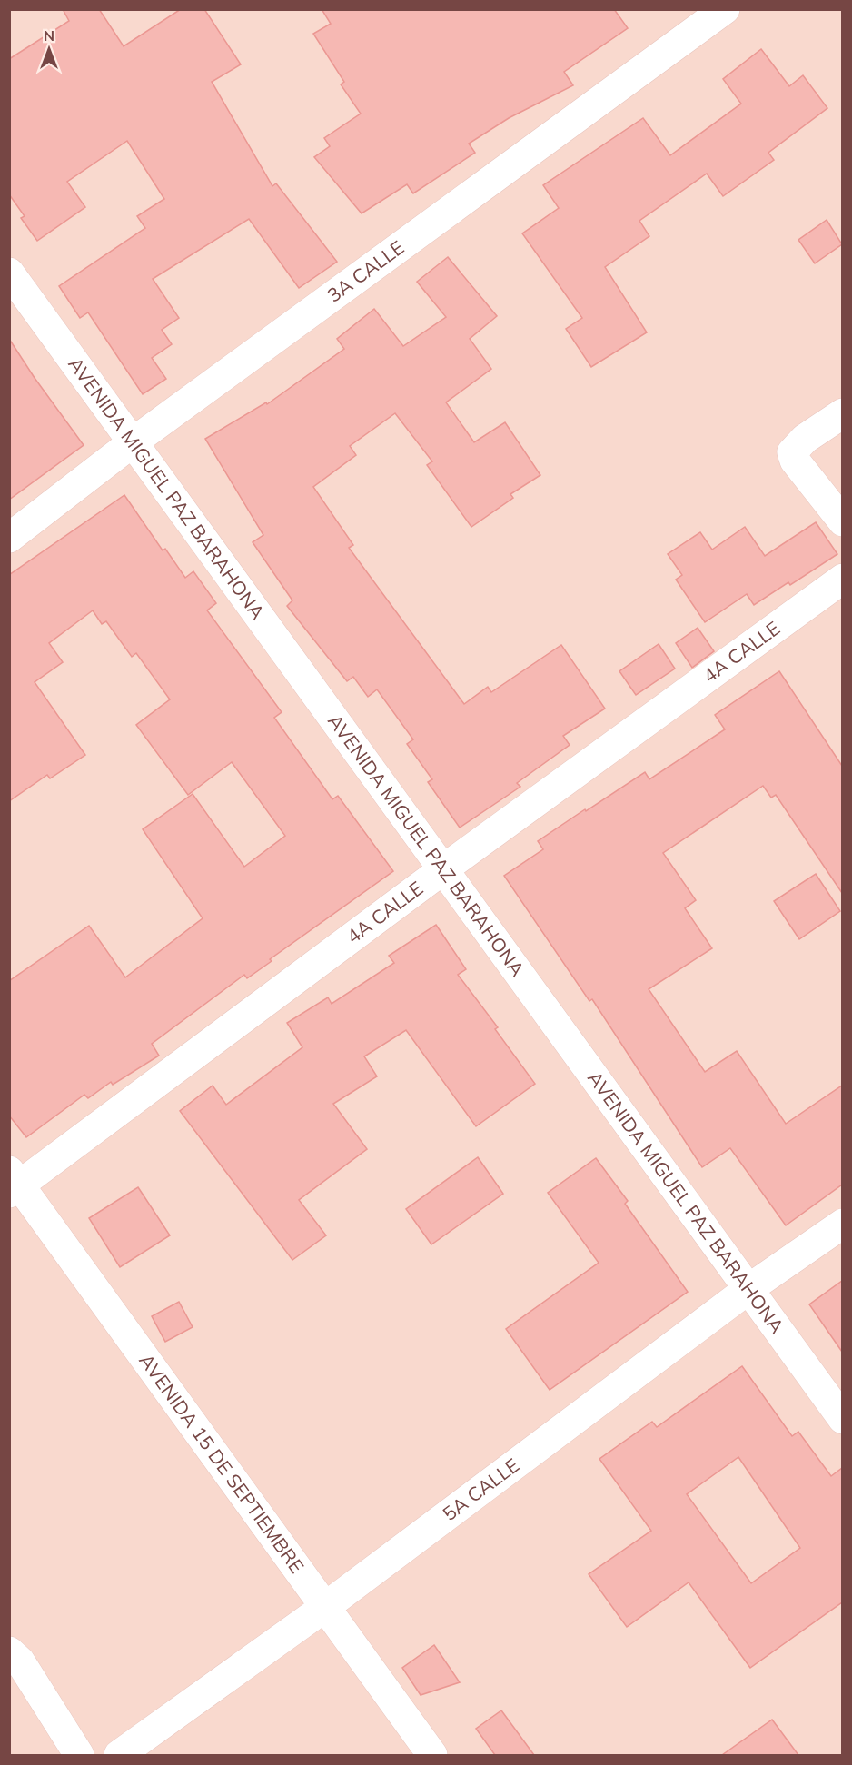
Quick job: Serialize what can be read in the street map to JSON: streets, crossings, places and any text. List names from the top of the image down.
{
  "streets": {
    "street": [
      "3A CALLE",
      "AVENIDA MIGUEL PAZ BARAHONA",
      "4A CALLE",
      "AVENIDA 15 DE SEPTIEMBRE",
      "5A CALLE"
    ]
  },
  "crossings": [
    ["3A CALLE", "AVENIDA MIGUEL PAZ BARAHONA"],
    ["AVENIDA MIGUEL PAZ BARAHONA", "4A CALLE"],
    ["AVENIDA MIGUEL PAZ BARAHONA", "5A CALLE"],
    ["4A CALLE", "AVENIDA 15 DE SEPTIEMBRE"],
    ["AVENIDA 15 DE SEPTIEMBRE", "5A CALLE"]
  ],
  "north": "top"
}
